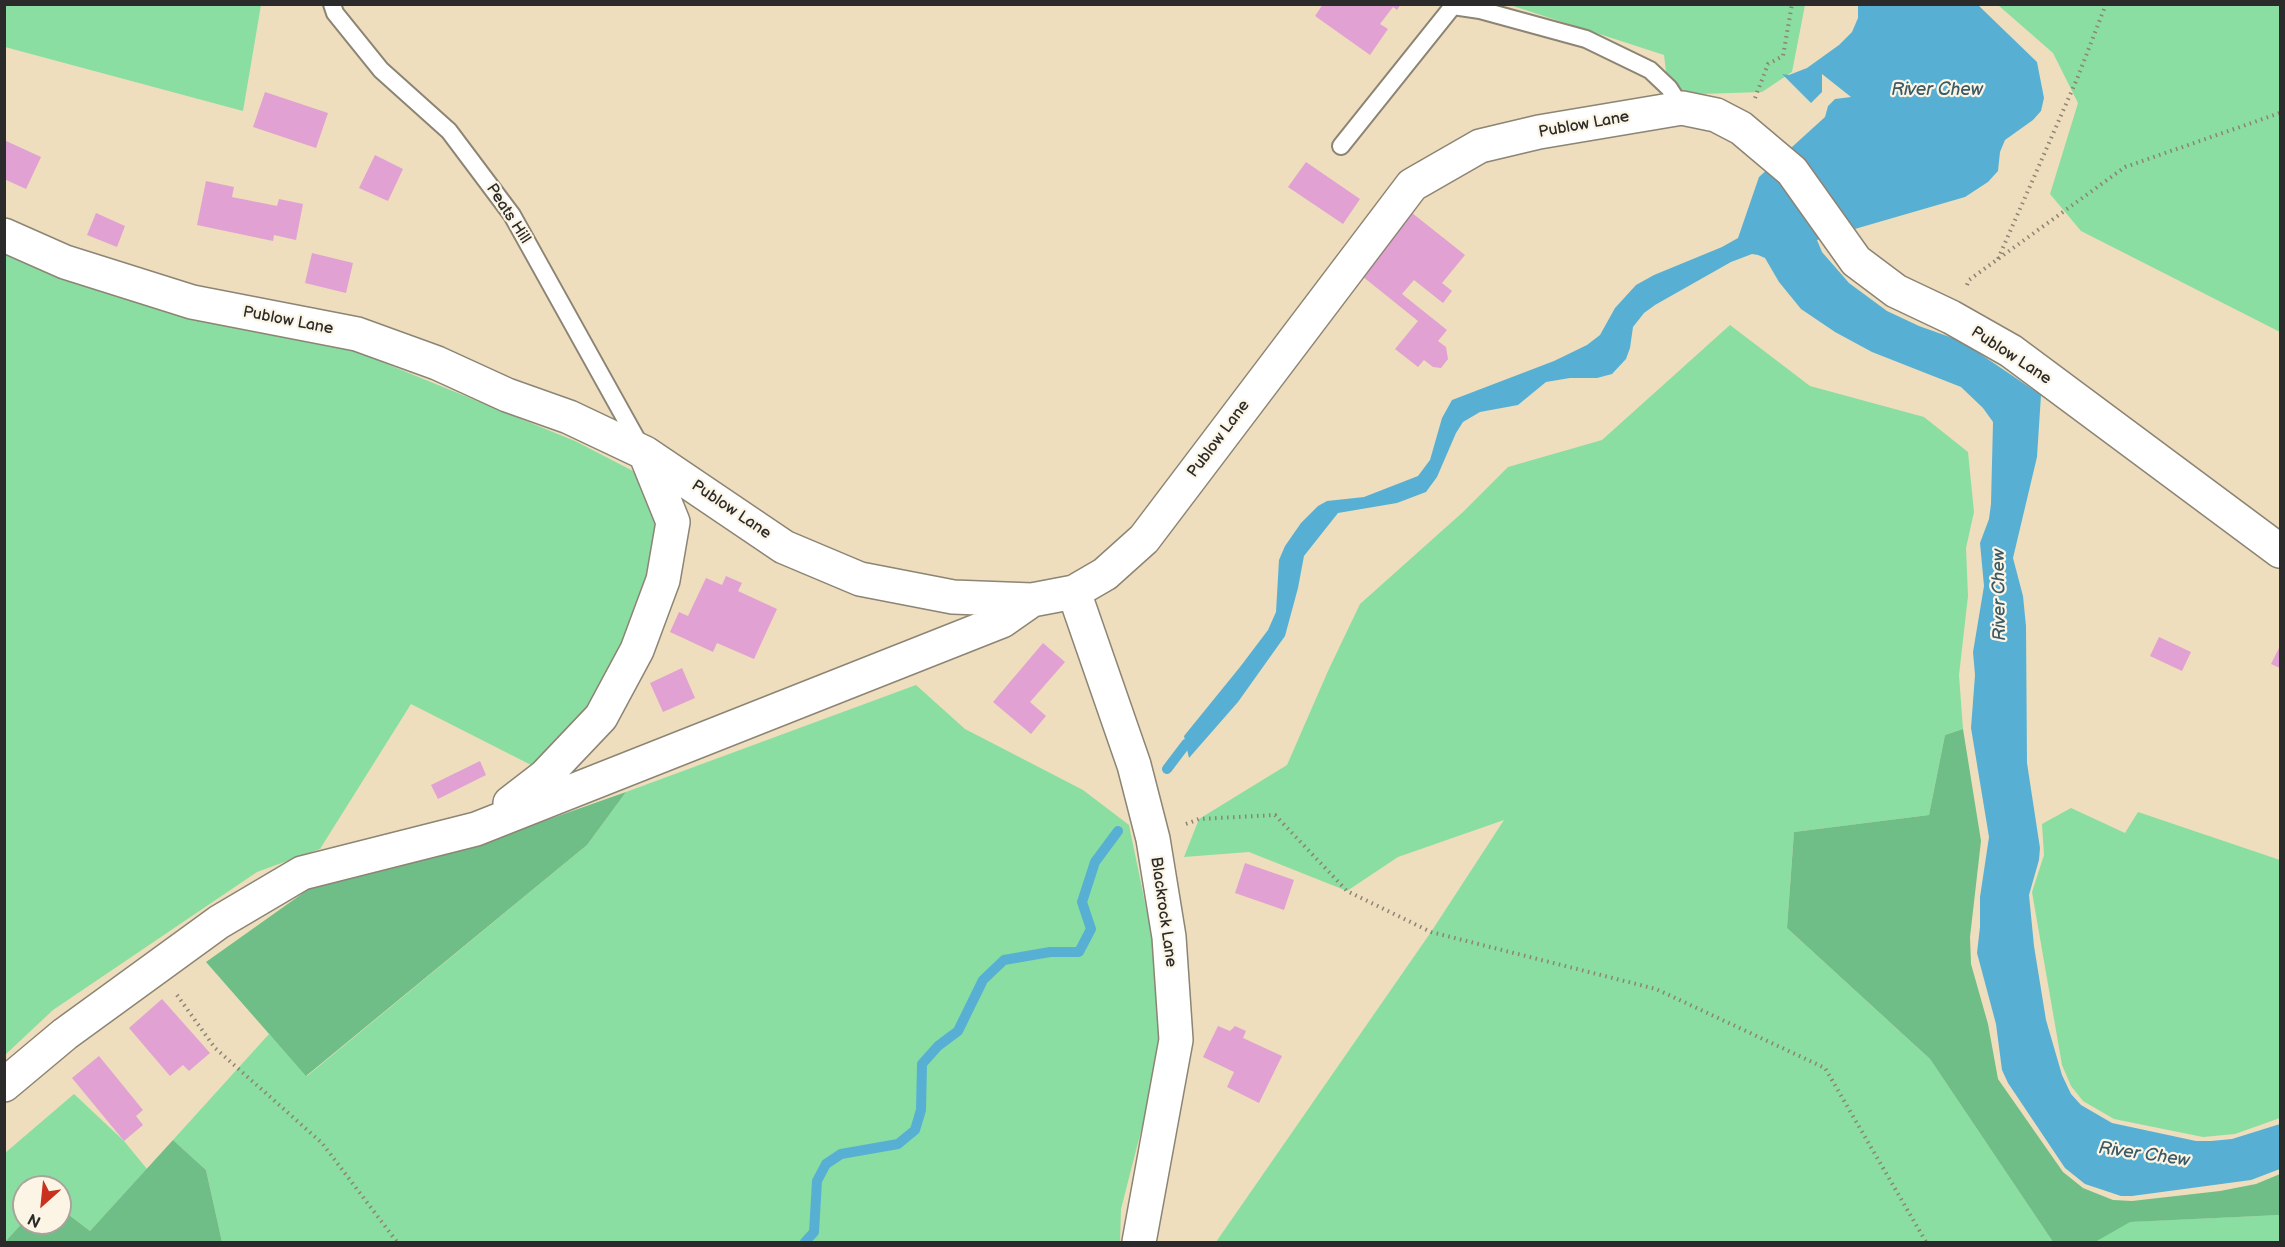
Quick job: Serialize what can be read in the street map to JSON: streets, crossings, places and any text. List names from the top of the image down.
{
  "streets": {
    "street": ["Publow Lane", "Blackrock Lane"],
    "lane": ["Peats Hill"]
  },
  "crossings": [
    ["Publow Lane", "Peats Hill"],
    ["Publow Lane", "Blackrock Lane"]
  ],
  "water": ["River Chew"],
  "north": "bottom left"
}
